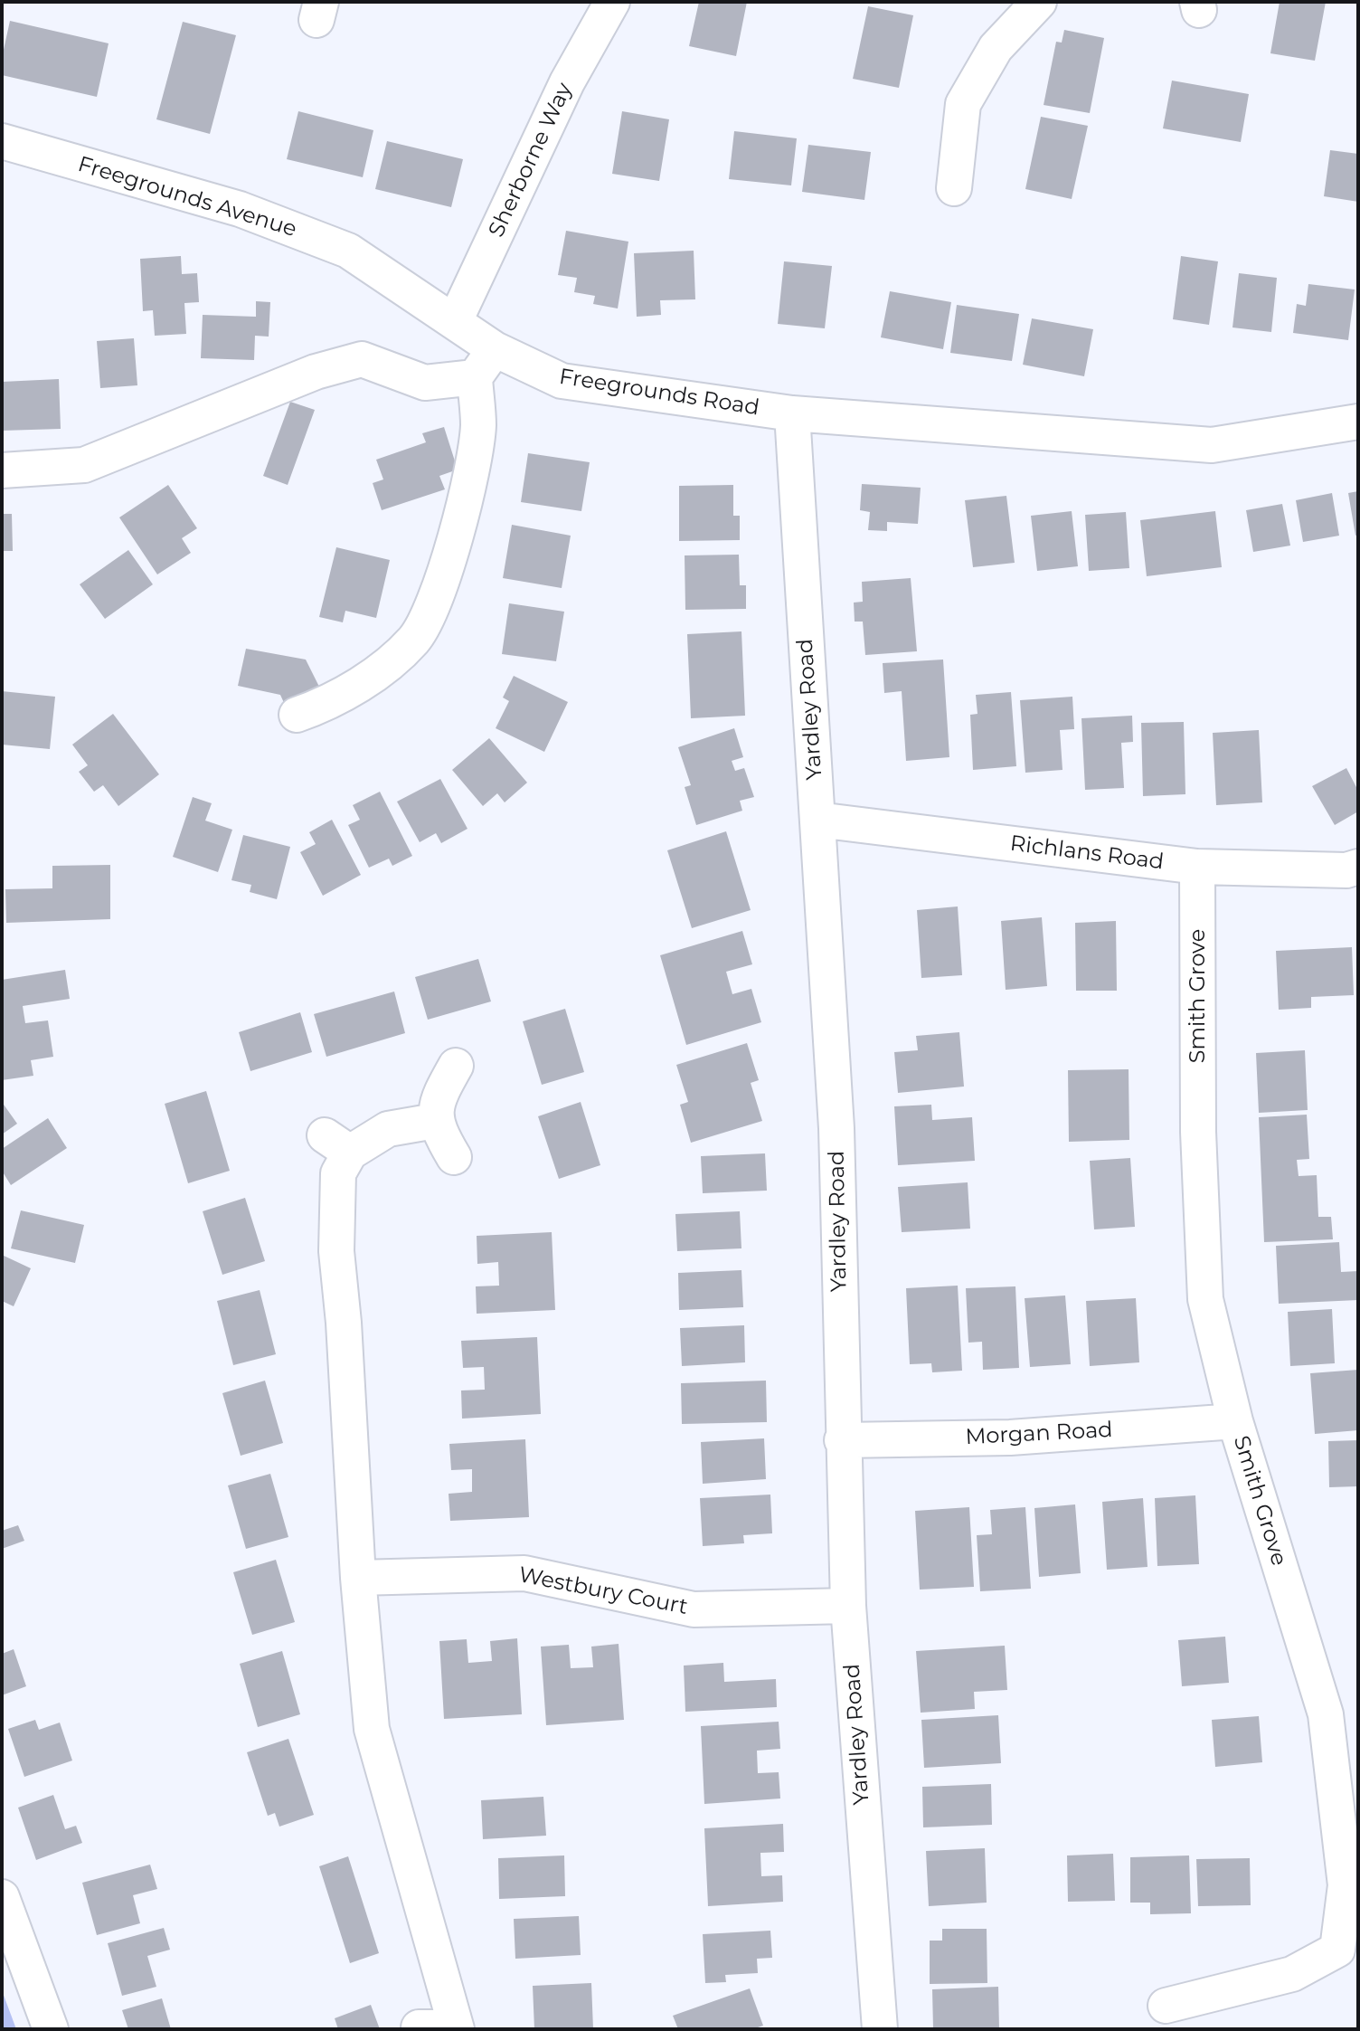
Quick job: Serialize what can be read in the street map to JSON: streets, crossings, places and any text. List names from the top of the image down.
{
  "streets": {
    "street": [
      "Sherborne Way",
      "Freegrounds Avenue",
      "Freegrounds Road",
      "Yardley Road",
      "Richlans Road",
      "Smith Grove",
      "Morgan Road",
      "Westbury Court"
    ]
  },
  "crossings": [
    ["Sherborne Way", "Freegrounds Avenue"],
    ["Freegrounds Avenue", "Freegrounds Road"],
    ["Freegrounds Road", "Yardley Road"],
    ["Yardley Road", "Richlans Road"],
    ["Yardley Road", "Morgan Road"],
    ["Yardley Road", "Westbury Court"],
    ["Richlans Road", "Smith Grove"],
    ["Smith Grove", "Morgan Road"]
  ]
}
